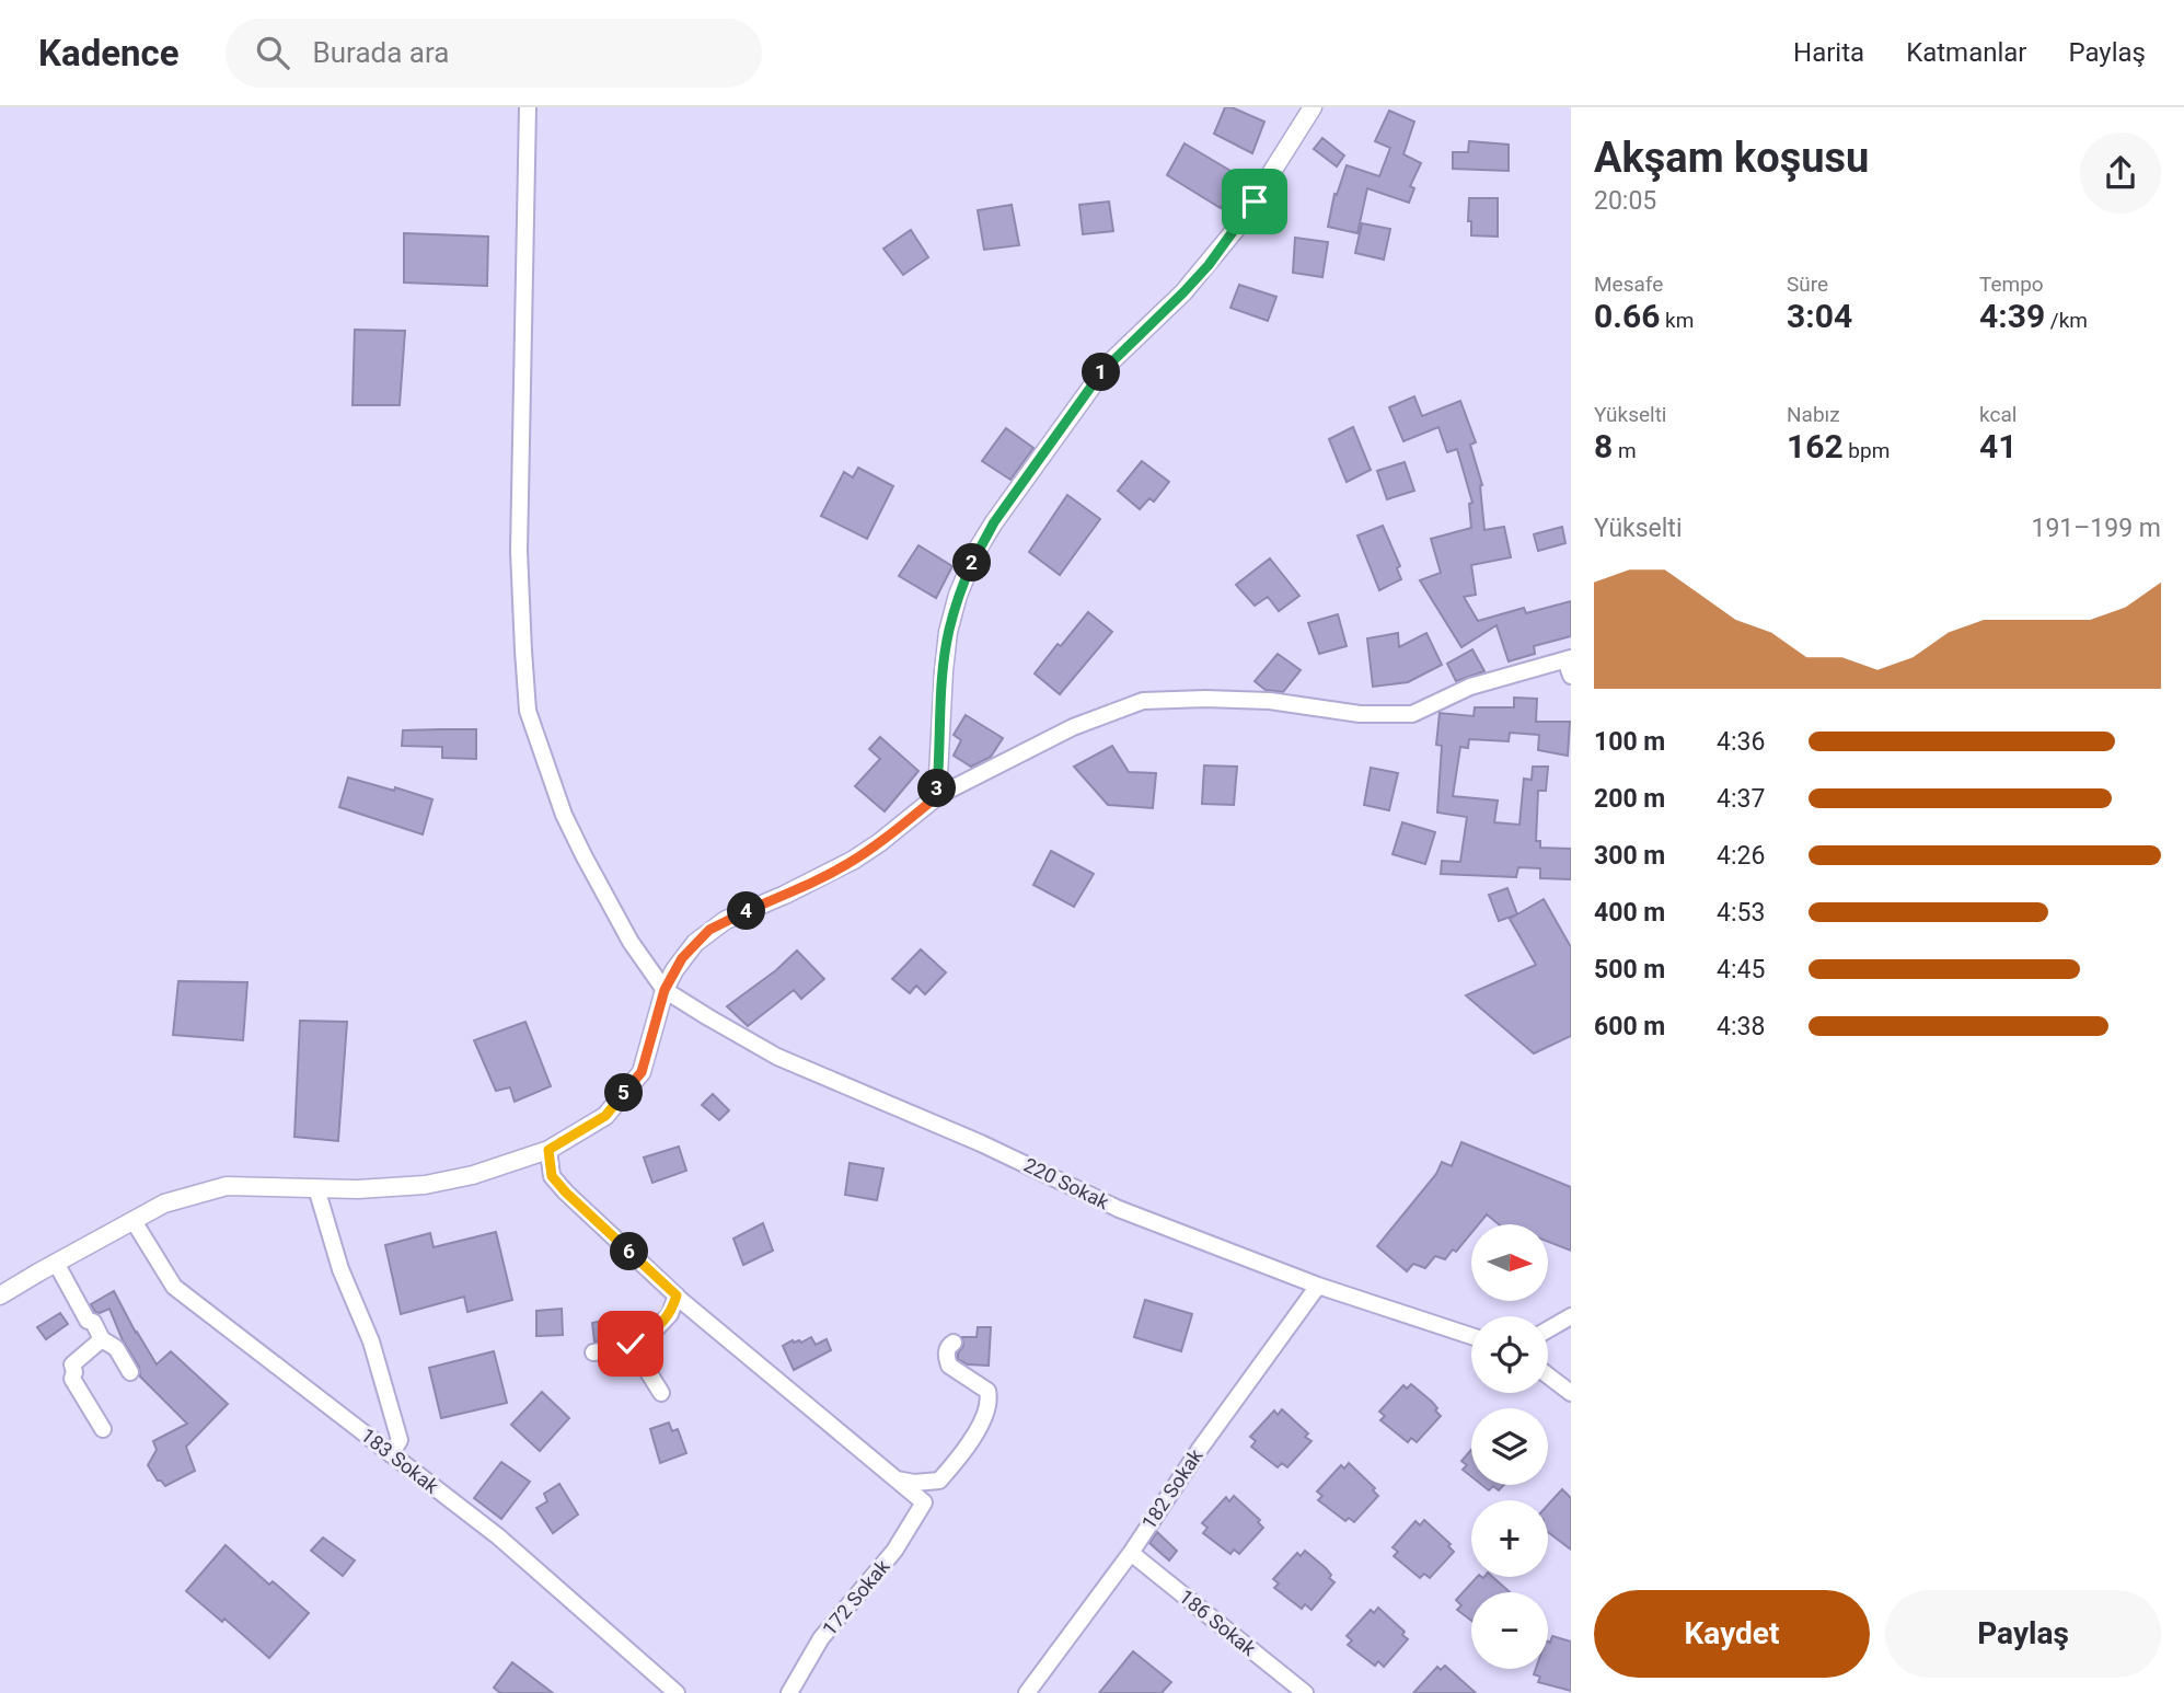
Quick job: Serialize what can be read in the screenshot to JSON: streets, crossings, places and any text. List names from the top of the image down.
{
  "streets": {
    "street": [
      "220 Sokak",
      "183 Sokak",
      "182 Sokak",
      "172 Sokak",
      "186 Sokak"
    ]
  },
  "crossings": [
    ["220 Sokak", "182 Sokak"],
    ["182 Sokak", "186 Sokak"]
  ],
  "north": "right",
  "page": {
    "header": "Kadence",
    "search": "Burada ara",
    "nav": ["Harita", "Katmanlar", "Paylaş"],
    "heading": ["Akşam koşusu", "20:05"],
    "stats": [
      ["Mesafe", "0.66 km"],
      ["Süre", "3:04"],
      ["Tempo", "4:39 /km"],
      ["Yükselti", "8 m"],
      ["Nabız", "162 bpm"],
      ["kcal", "41"]
    ],
    "pins": [
      "1",
      "2",
      "3",
      "4",
      "5",
      "6"
    ],
    "chart": ["Yükselti", "191–199 m"],
    "list": [
      {
        "name": "100 m",
        "note": "4:36"
      },
      {
        "name": "200 m",
        "note": "4:37"
      },
      {
        "name": "300 m",
        "note": "4:26"
      },
      {
        "name": "400 m",
        "note": "4:53"
      },
      {
        "name": "500 m",
        "note": "4:45"
      },
      {
        "name": "600 m",
        "note": "4:38"
      }
    ],
    "map_buttons": ["+", "−"],
    "buttons": ["Kaydet", "Paylaş"]
  }
}
